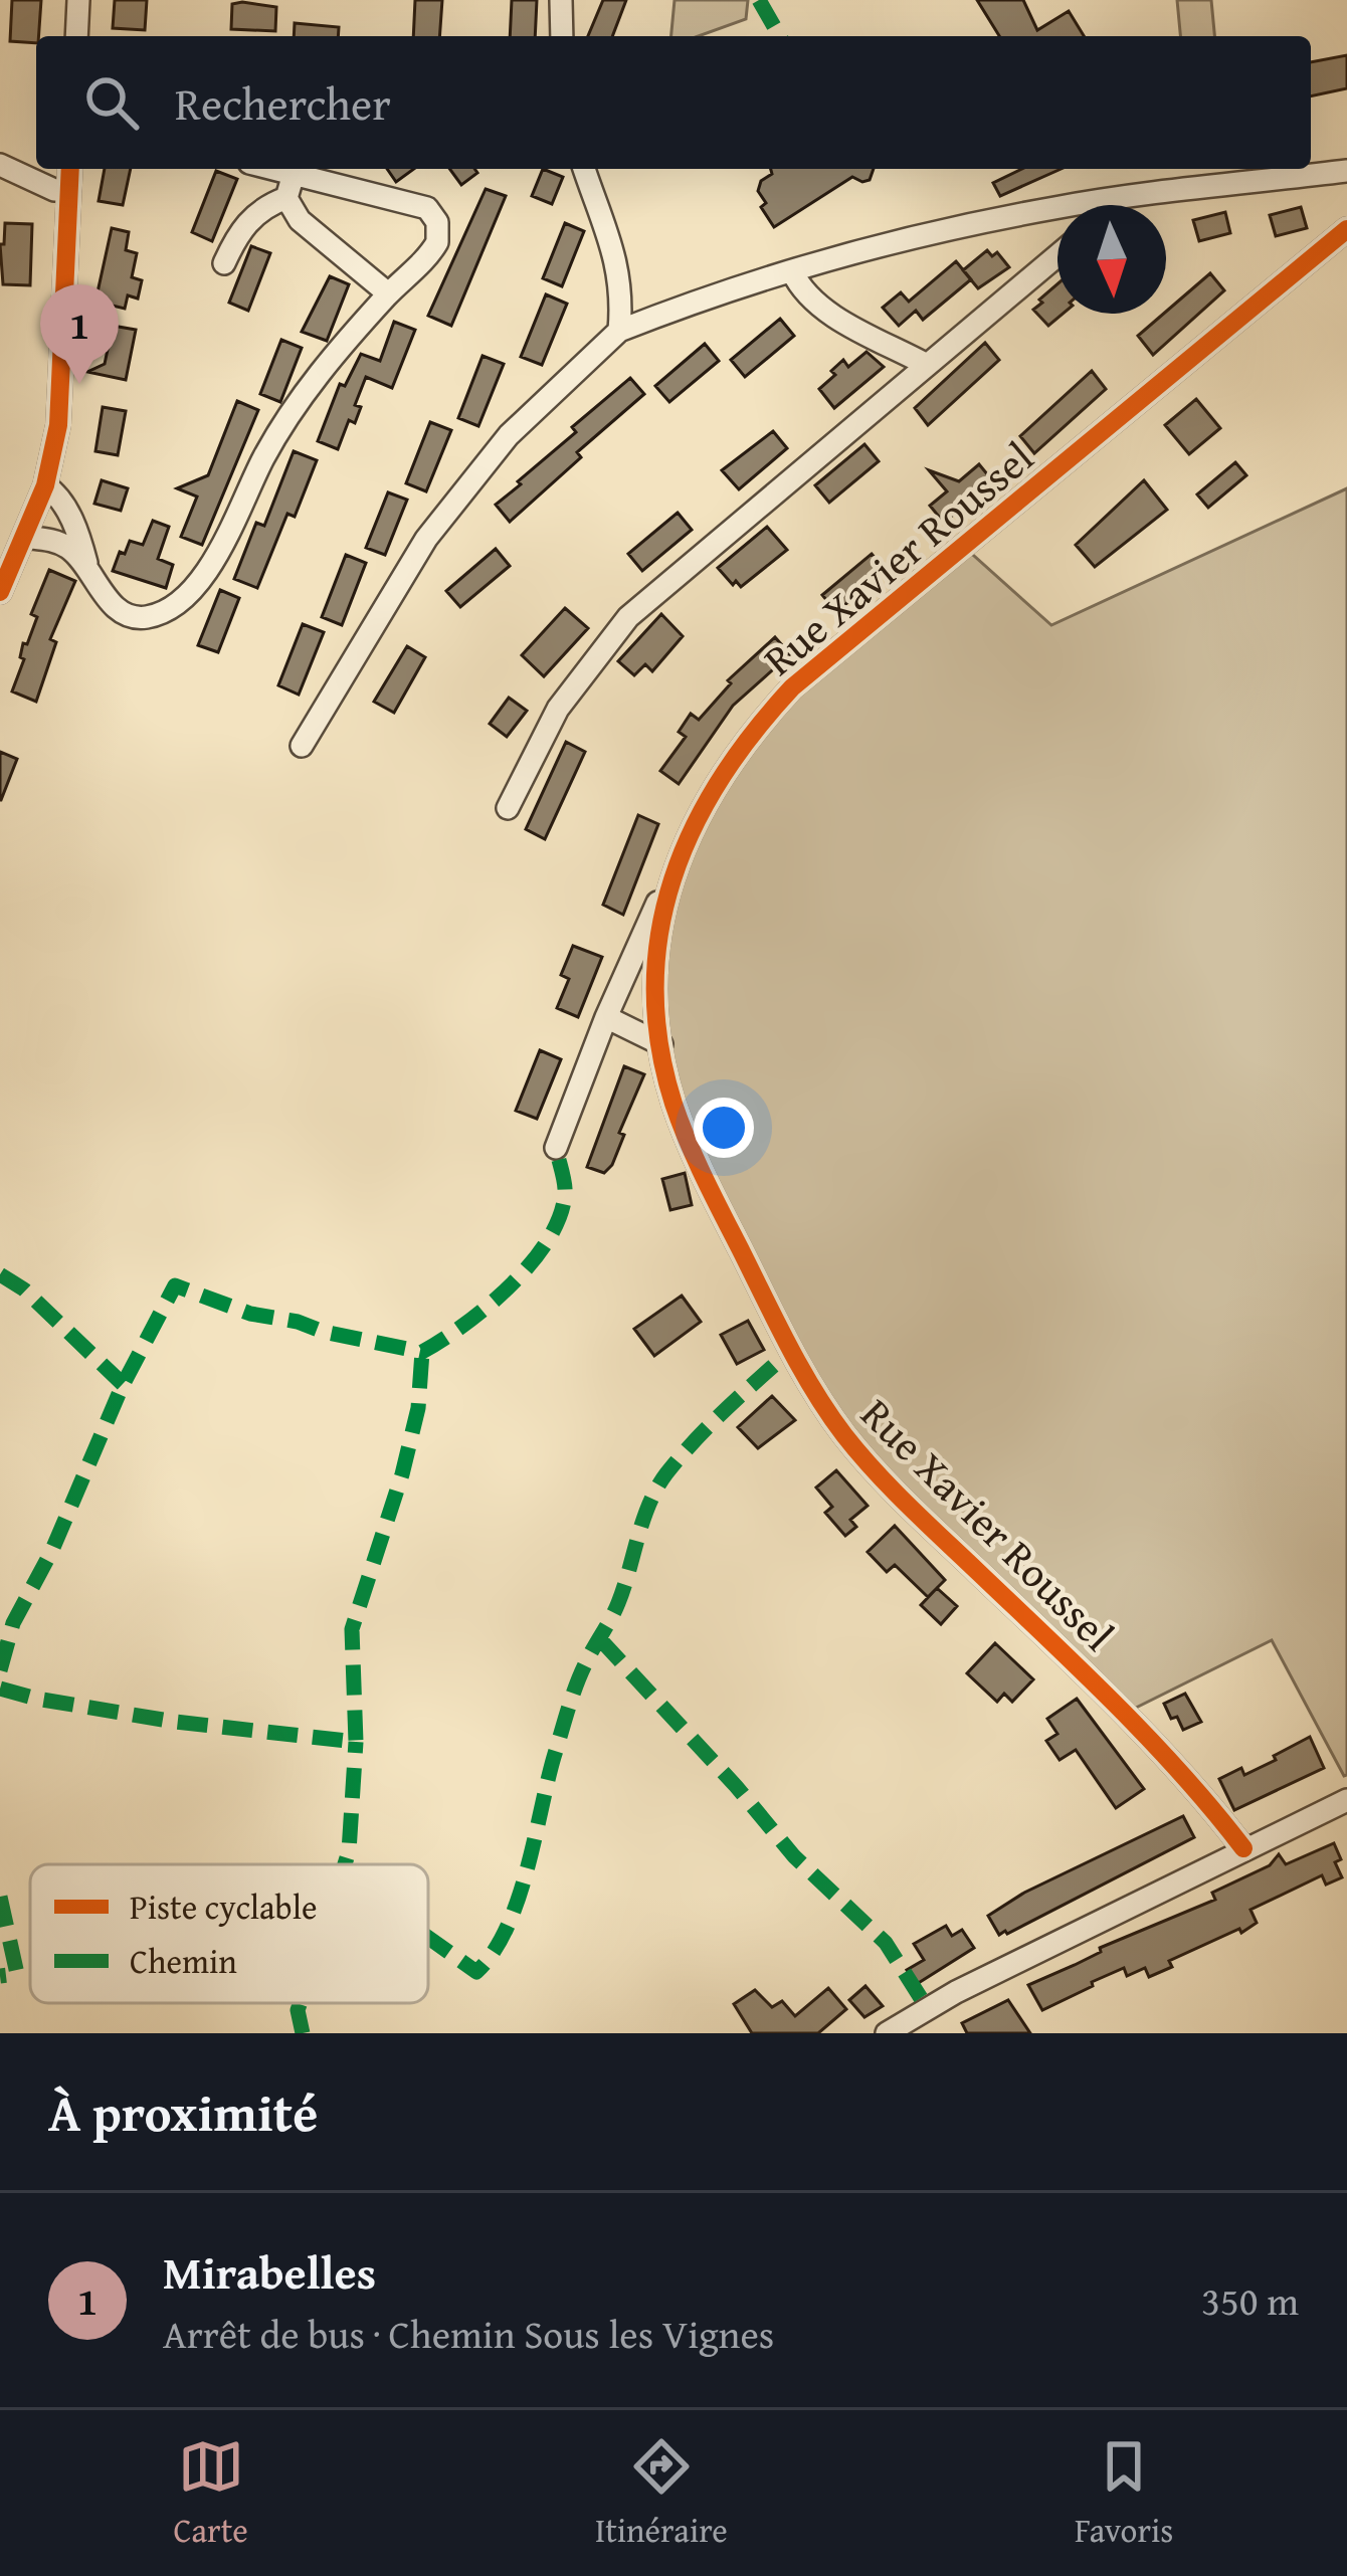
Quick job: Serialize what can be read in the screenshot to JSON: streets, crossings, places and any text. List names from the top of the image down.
{
  "streets": {
    "street": ["Rue Xavier Roussel"]
  },
  "legend": ["Piste cyclable", "Chemin"],
  "north": "bottom",
  "page": {
    "search": "Rechercher",
    "pins": "1",
    "heading": "À proximité",
    "list": [
      {
        "mark": "1",
        "name": "Mirabelles",
        "note": "Arrêt de bus · Chemin Sous les Vignes",
        "value": "350 m"
      }
    ],
    "nav": ["Carte", "Itinéraire", "Favoris"]
  }
}
